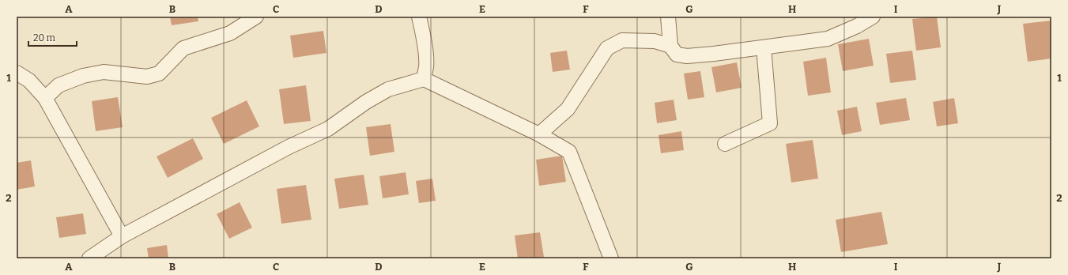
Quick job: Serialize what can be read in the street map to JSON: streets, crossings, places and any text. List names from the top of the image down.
{
  "scale_bar": "20 m",
  "grid": {
    "columns": [
      "A",
      "B",
      "C",
      "D",
      "E",
      "F",
      "G",
      "H",
      "I",
      "J"
    ],
    "rows": ["1", "2"]
  }
}
